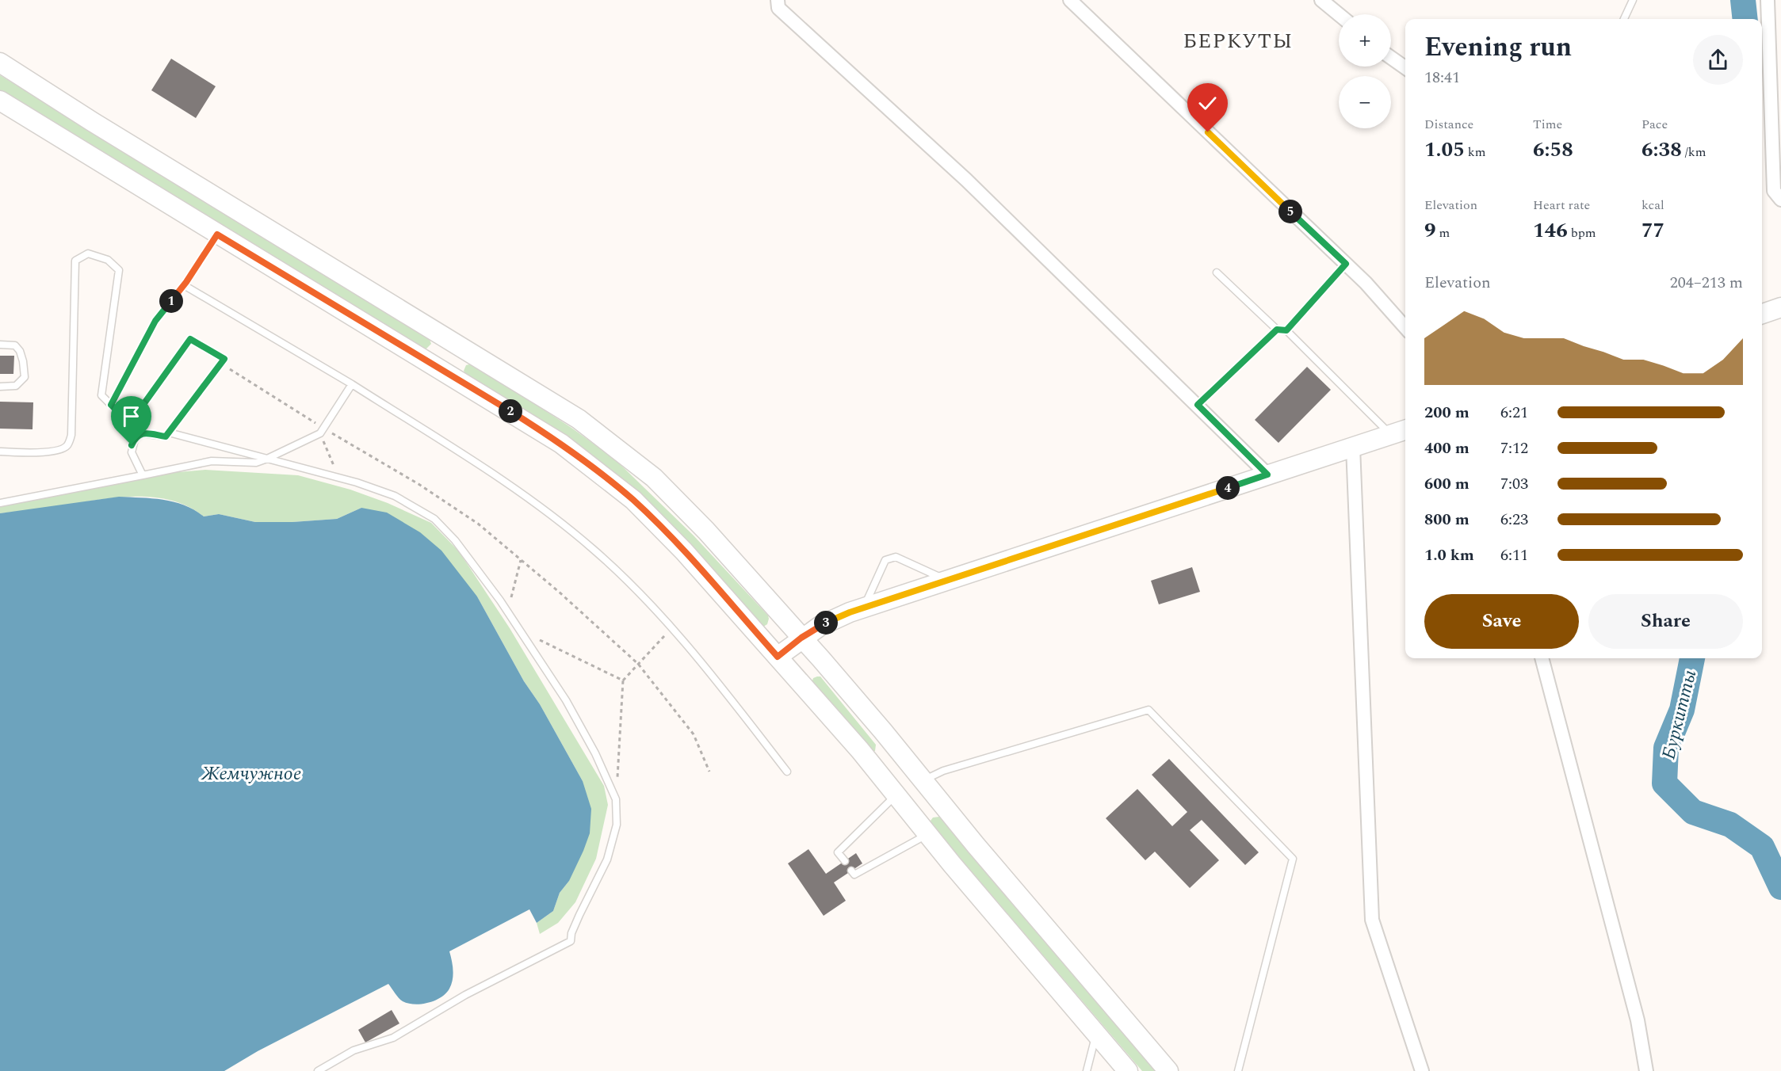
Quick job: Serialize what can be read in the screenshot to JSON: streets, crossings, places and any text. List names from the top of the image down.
{
  "districts": ["БЕРКУТЫ"],
  "water": ["Буркитты", "Жемчужное"],
  "page": {
    "map_buttons": ["+", "−"],
    "heading": ["Evening run", "18:41"],
    "stats": [
      ["Distance", "1.05 km"],
      ["Time", "6:58"],
      ["Pace", "6:38 /km"],
      ["Elevation", "9 m"],
      ["Heart rate", "146 bpm"],
      ["kcal", "77"]
    ],
    "pins": [
      "5",
      "1",
      "2",
      "4",
      "3"
    ],
    "chart": ["Elevation", "204–213 m"],
    "list": [
      {
        "name": "200 m",
        "note": "6:21"
      },
      {
        "name": "400 m",
        "note": "7:12"
      },
      {
        "name": "600 m",
        "note": "7:03"
      },
      {
        "name": "800 m",
        "note": "6:23"
      },
      {
        "name": "1.0 km",
        "note": "6:11"
      }
    ],
    "buttons": ["Save", "Share"]
  }
}
